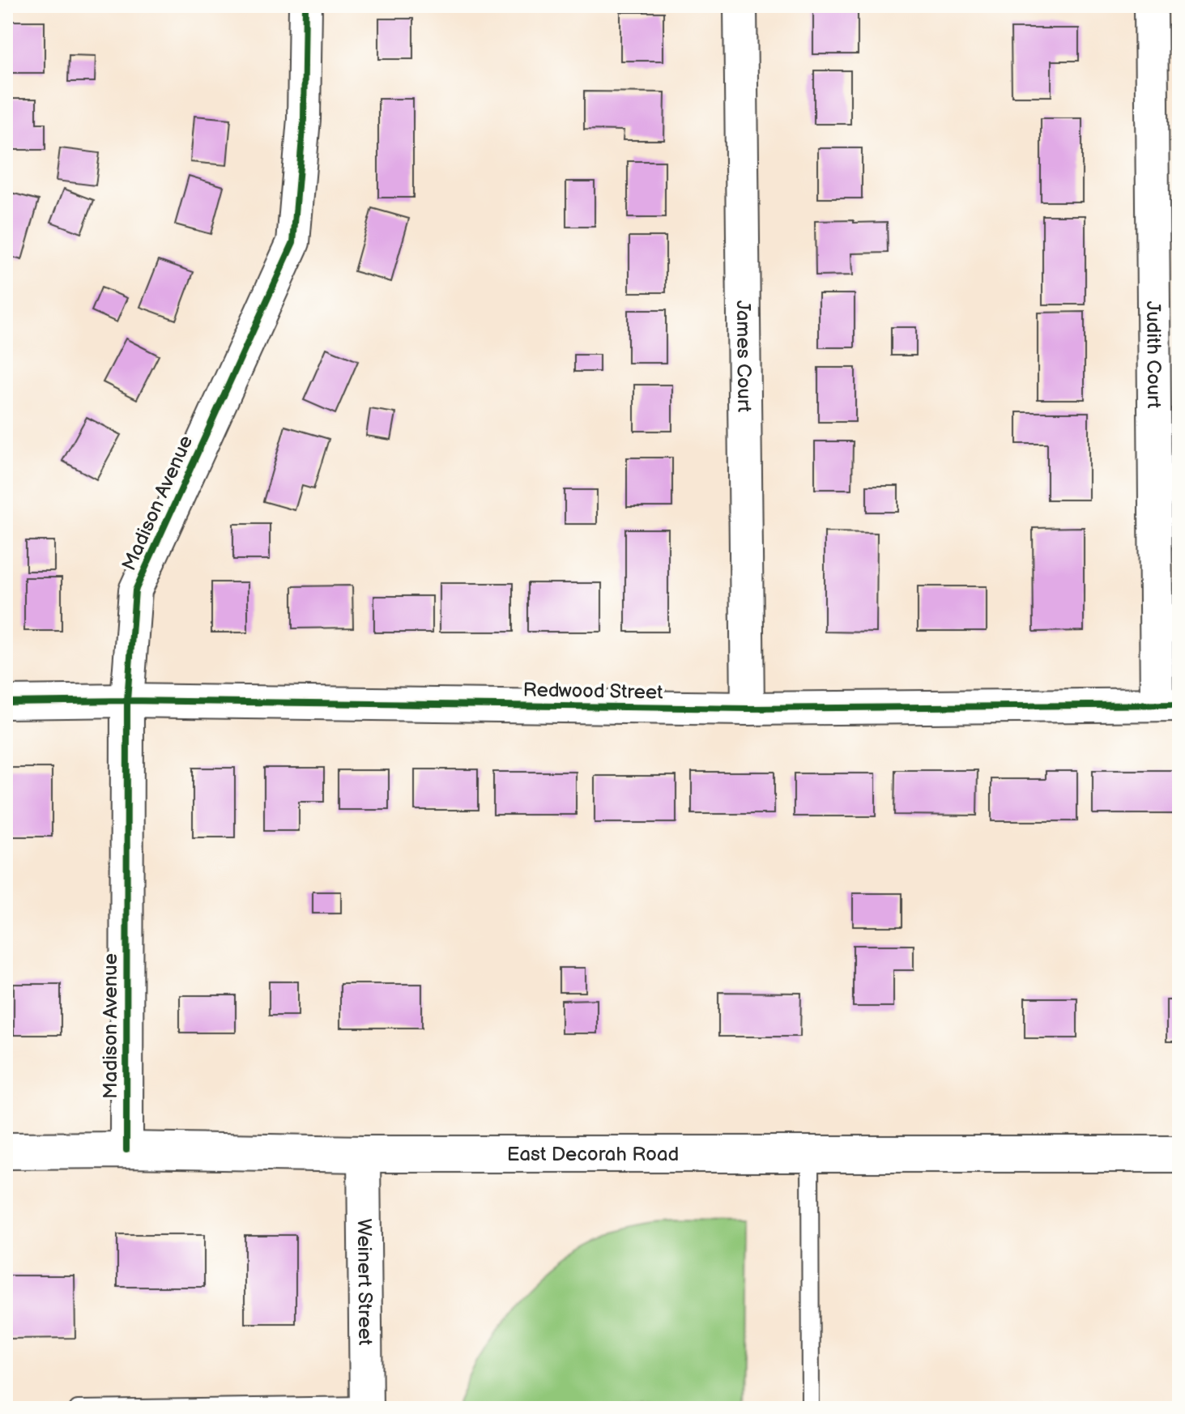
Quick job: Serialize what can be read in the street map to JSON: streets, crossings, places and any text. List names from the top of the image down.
{
  "streets": {
    "street": [
      "Judith Court",
      "James Court",
      "Madison Avenue",
      "Redwood Street",
      "East Decorah Road",
      "Weinert Street"
    ]
  },
  "crossings": [
    ["Judith Court", "Redwood Street"],
    ["James Court", "Redwood Street"],
    ["Madison Avenue", "Redwood Street"],
    ["Madison Avenue", "East Decorah Road"],
    ["East Decorah Road", "Weinert Street"]
  ]
}
